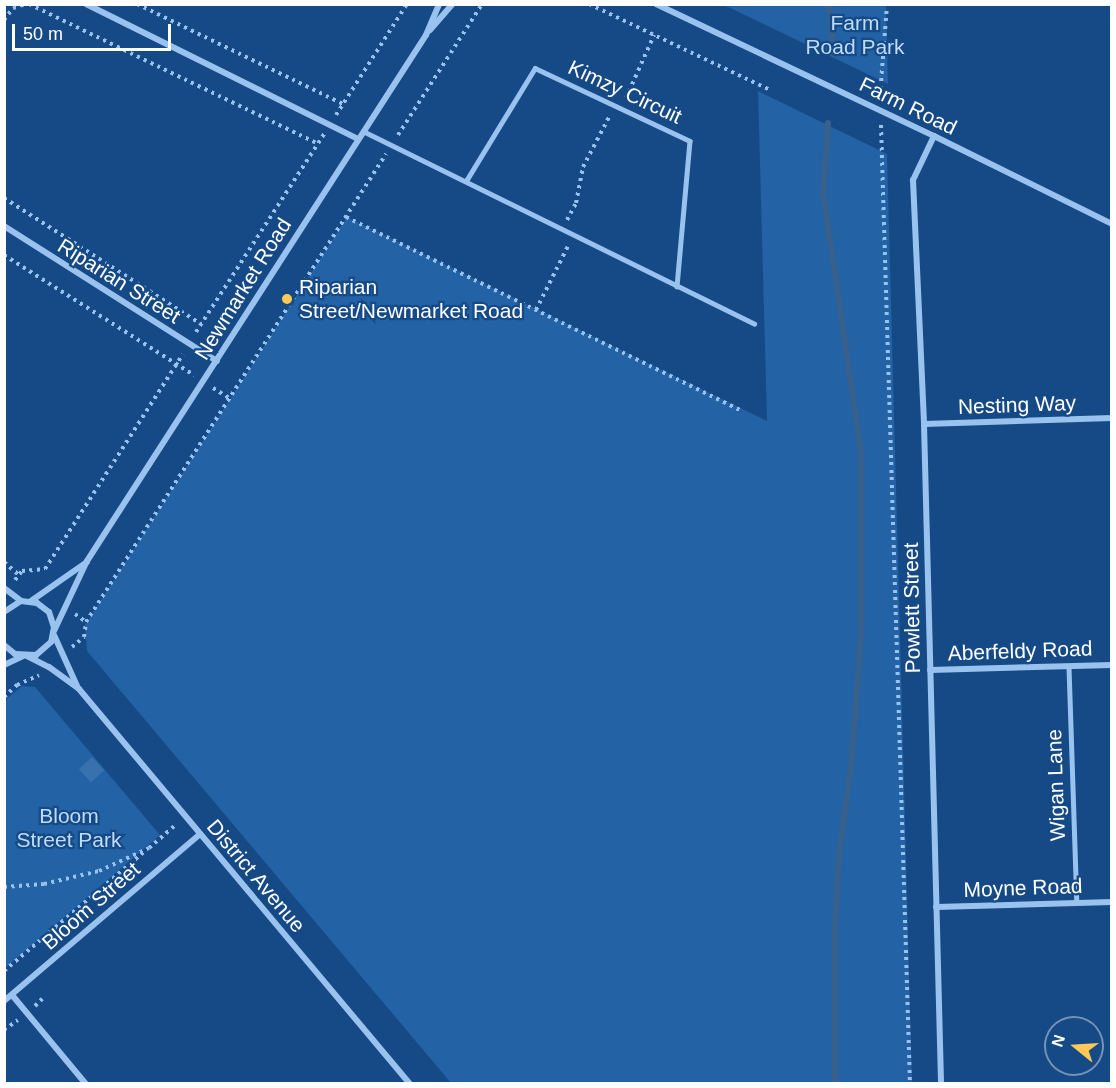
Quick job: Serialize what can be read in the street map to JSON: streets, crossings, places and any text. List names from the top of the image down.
{
  "streets": {
    "street": [
      "Farm Road",
      "Riparian Street",
      "Newmarket Road",
      "Nesting Way",
      "Powlett Street",
      "Aberfeldy Road",
      "District Avenue",
      "Moyne Road",
      "Bloom Street"
    ],
    "lane": ["Kimzy Circuit", "Wigan Lane"]
  },
  "crossings": [
    ["Farm Road", "Powlett Street"],
    ["Riparian Street", "Newmarket Road"],
    ["Newmarket Road", "District Avenue"],
    ["Nesting Way", "Powlett Street"],
    ["Powlett Street", "Aberfeldy Road"],
    ["Powlett Street", "Moyne Road"],
    ["Aberfeldy Road", "Wigan Lane"],
    ["Wigan Lane", "Moyne Road"],
    ["District Avenue", "Bloom Street"]
  ],
  "parks": ["Farm Road Park", "Bloom Street Park"],
  "places": ["Riparian Street/Newmarket Road"],
  "scale_bar": "50 m",
  "north": "left"
}
